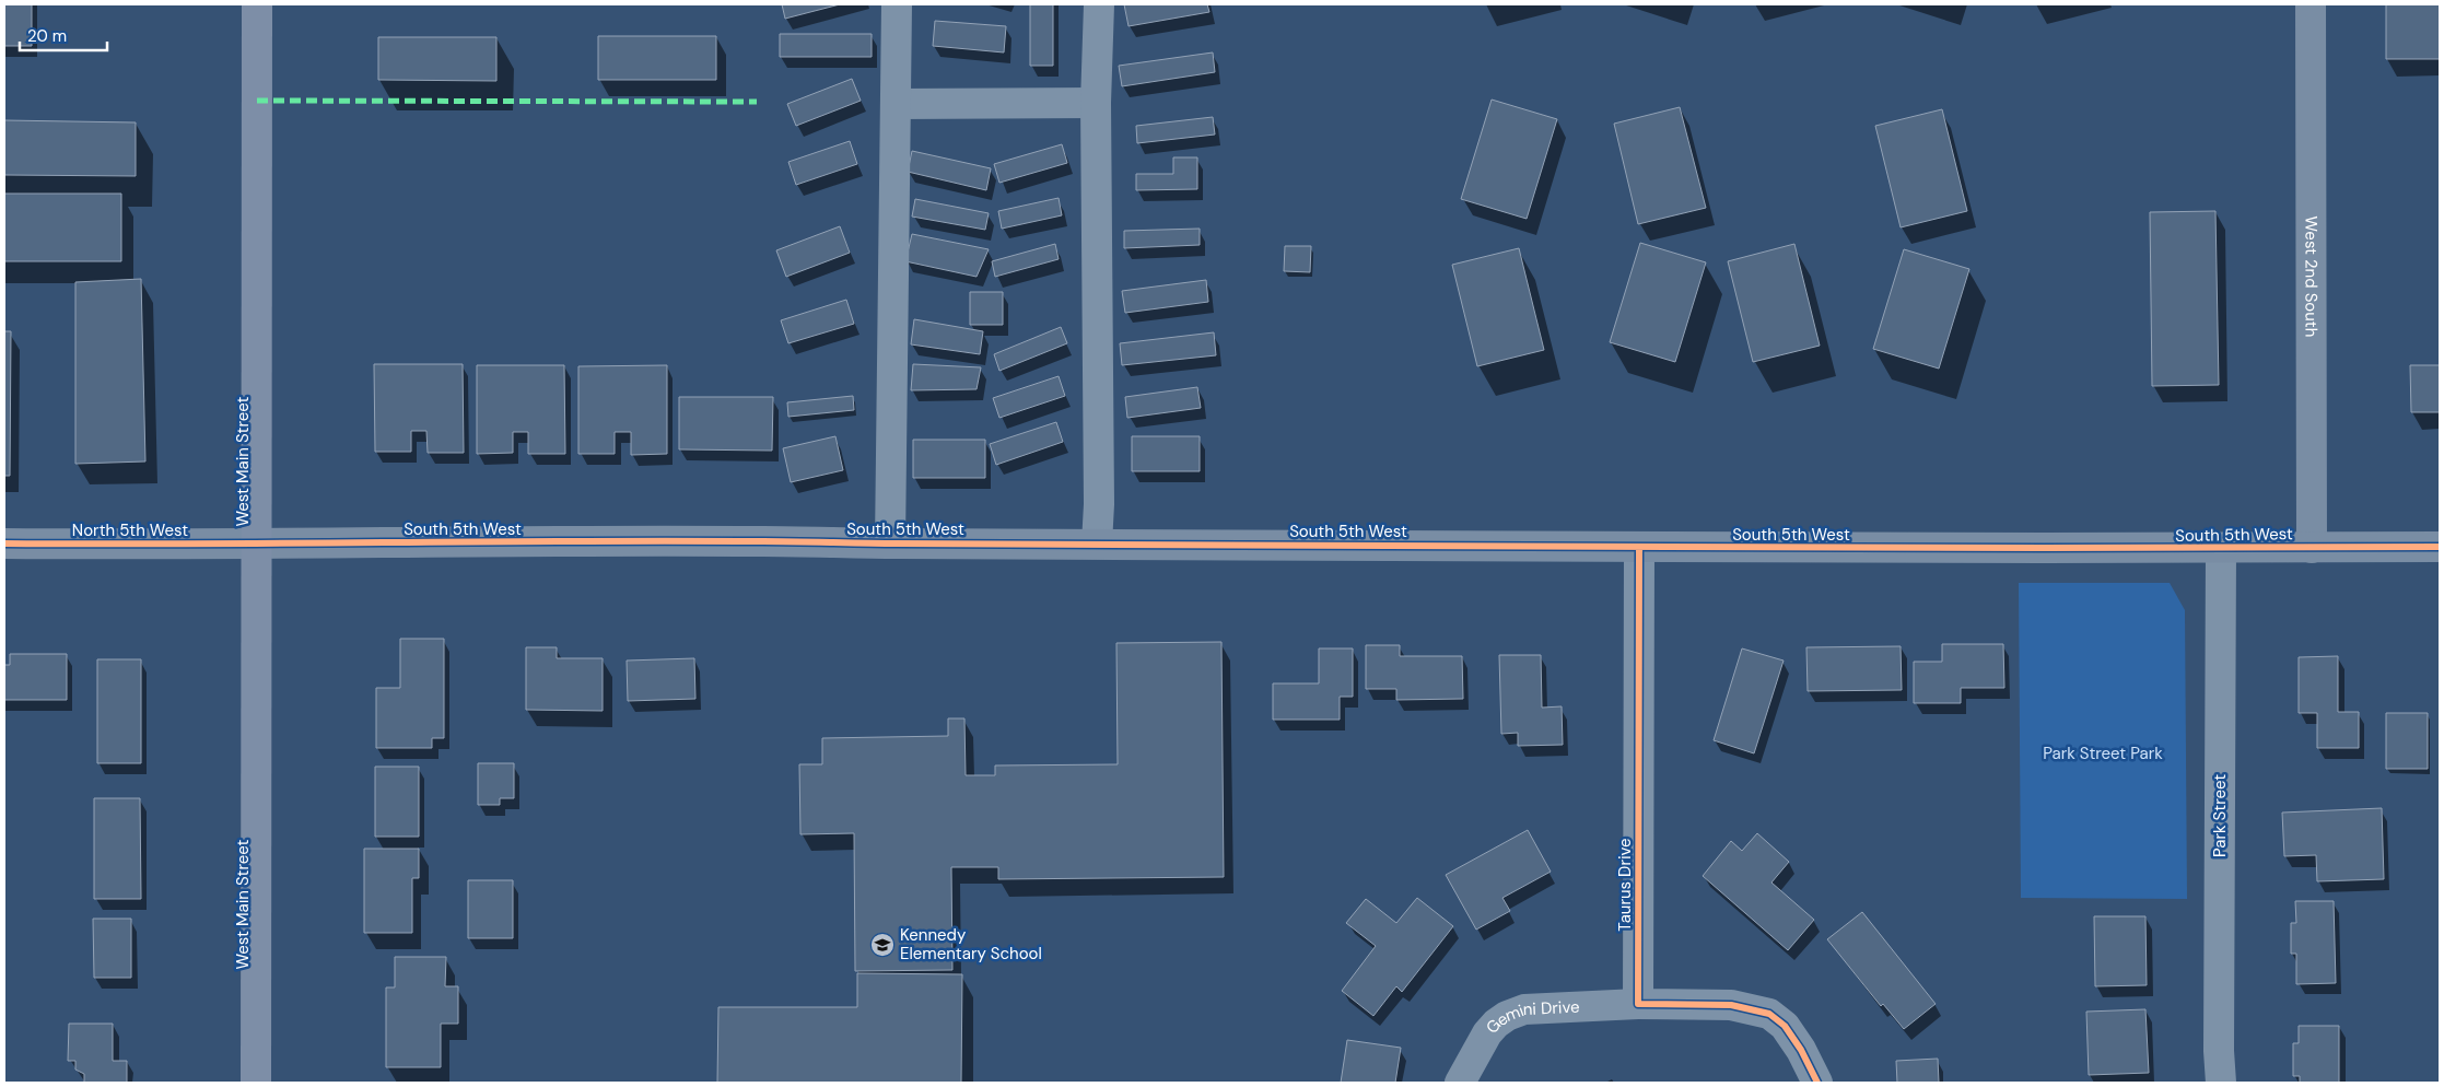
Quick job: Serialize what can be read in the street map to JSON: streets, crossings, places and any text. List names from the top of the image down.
{
  "streets": {
    "main road": ["West Main Street"],
    "street": [
      "West 2nd South",
      "South 5th West",
      "North 5th West",
      "Park Street",
      "Taurus Drive",
      "Gemini Drive"
    ]
  },
  "crossings": [
    ["West 2nd South", "South 5th West"],
    ["West Main Street", "South 5th West"],
    ["West Main Street", "North 5th West"],
    ["South 5th West", "North 5th West"],
    ["South 5th West", "Park Street"],
    ["South 5th West", "Taurus Drive"],
    ["Taurus Drive", "Gemini Drive"]
  ],
  "parks": ["Park Street Park"],
  "places": {
    "school or university": ["Kennedy Elementary School"]
  },
  "scale_bar": "20 m"
}
